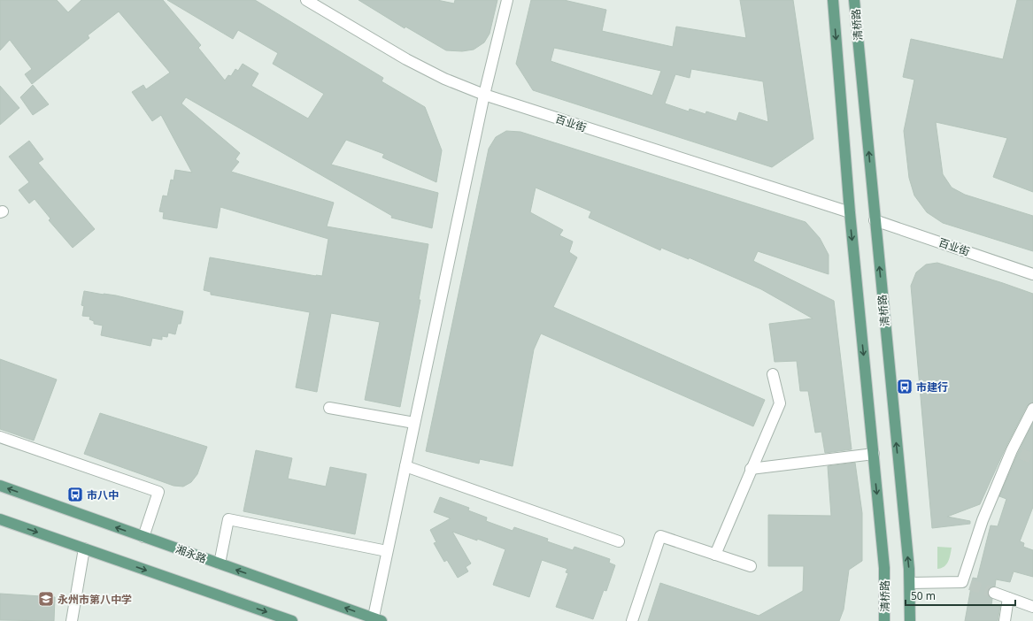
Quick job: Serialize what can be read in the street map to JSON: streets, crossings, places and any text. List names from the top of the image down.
{
  "streets": {
    "main road": ["清桥路", "湘永路"],
    "street": ["百业街"]
  },
  "crossings": [
    ["清桥路", "百业街"]
  ],
  "places": {
    "bus stop": ["市建行", "市八中"],
    "school or university": ["永州市第八中学"]
  },
  "scale_bar": "50 m"
}
